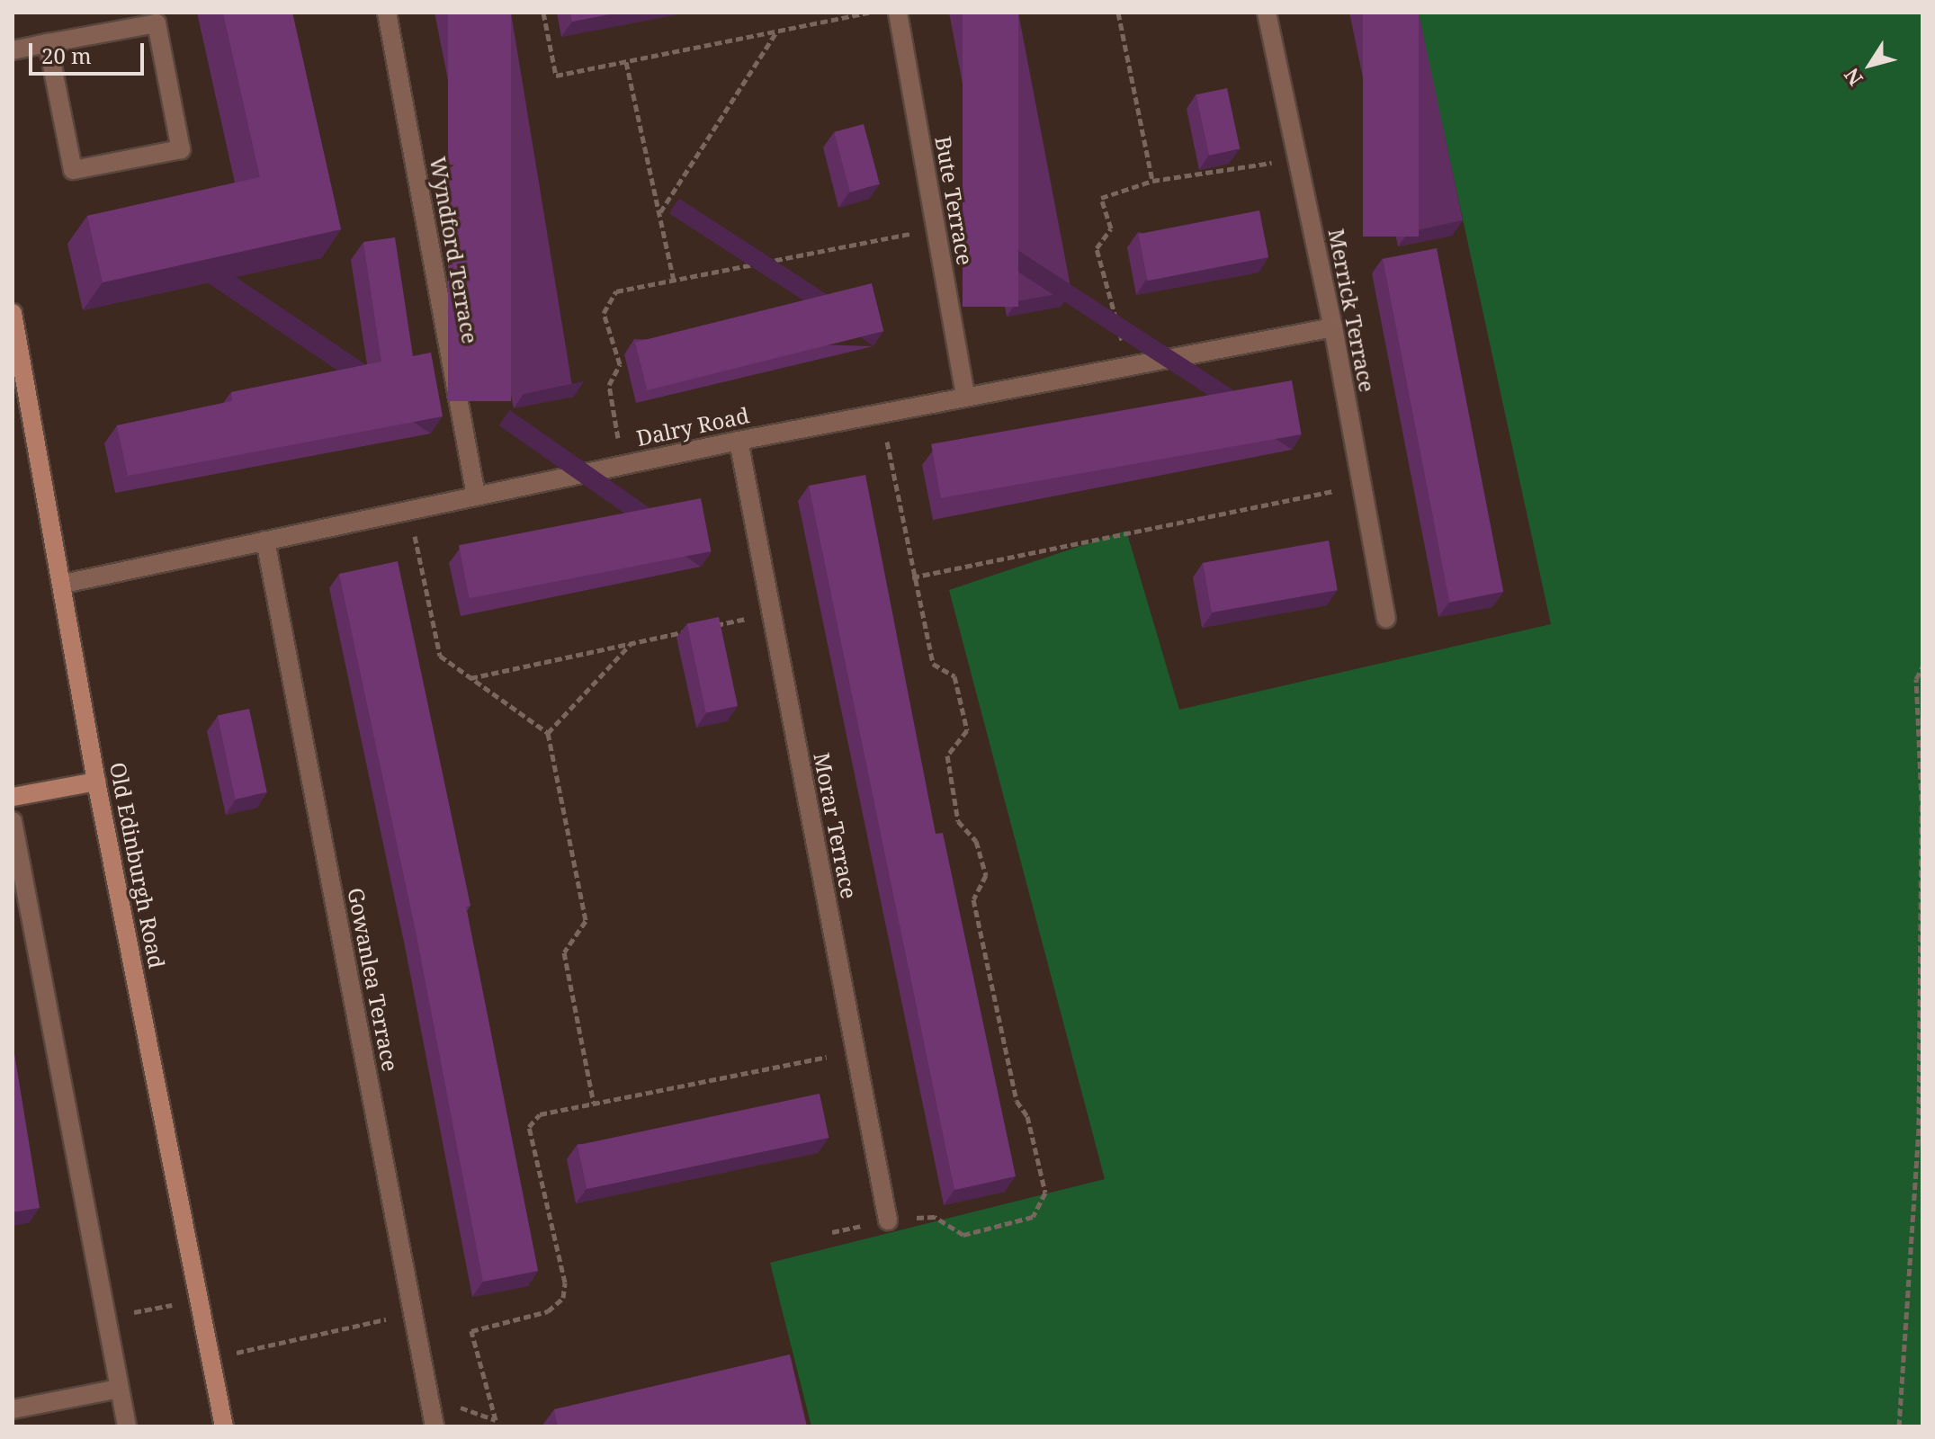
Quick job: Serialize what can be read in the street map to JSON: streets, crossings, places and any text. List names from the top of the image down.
{
  "streets": {
    "main road": ["Old Edinburgh Road"],
    "street": [
      "Bute Terrace",
      "Wyndford Terrace",
      "Merrick Terrace",
      "Dalry Road",
      "Morar Terrace",
      "Gowanlea Terrace"
    ]
  },
  "crossings": [
    ["Bute Terrace", "Dalry Road"],
    ["Wyndford Terrace", "Dalry Road"],
    ["Merrick Terrace", "Dalry Road"],
    ["Dalry Road", "Morar Terrace"],
    ["Dalry Road", "Old Edinburgh Road"],
    ["Dalry Road", "Gowanlea Terrace"]
  ],
  "scale_bar": "20 m",
  "north": "bottom left"
}
